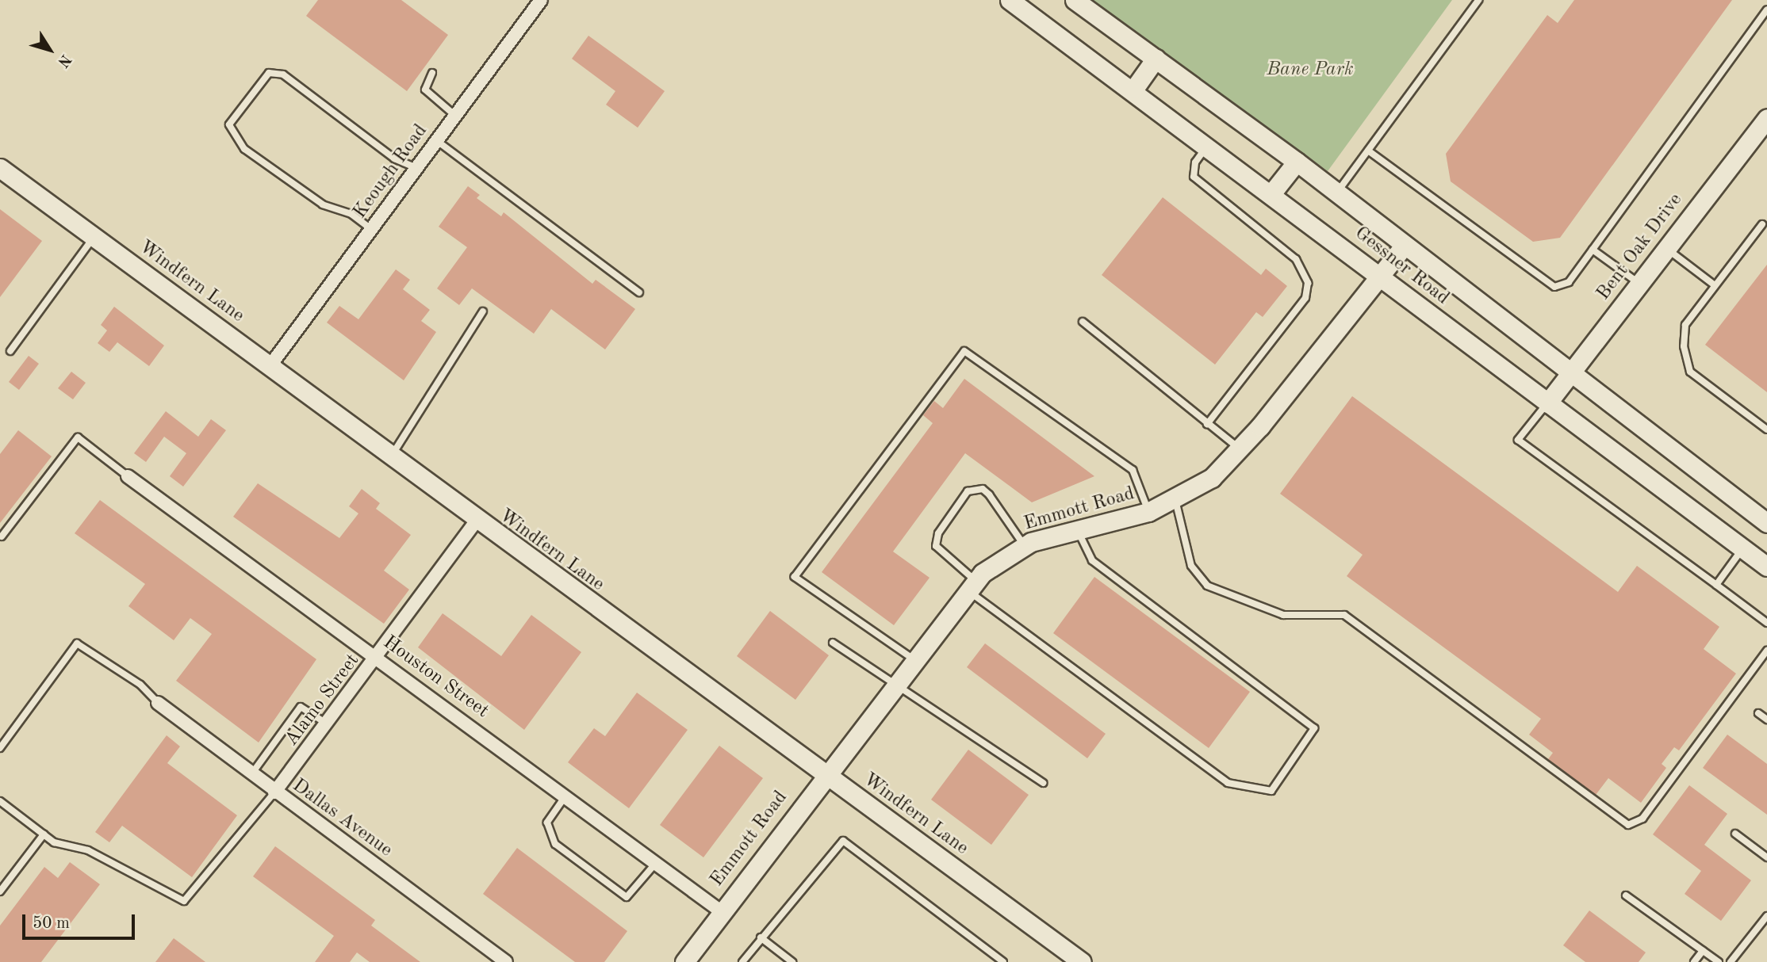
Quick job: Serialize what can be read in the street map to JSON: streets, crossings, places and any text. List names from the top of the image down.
{
  "streets": {
    "street": [
      "Keough Road",
      "Bent Oak Drive",
      "Gessner Road",
      "Windfern Lane",
      "Emmott Road",
      "Houston Street",
      "Alamo Street",
      "Dallas Avenue"
    ]
  },
  "crossings": [
    ["Keough Road", "Windfern Lane"],
    ["Bent Oak Drive", "Gessner Road"],
    ["Gessner Road", "Emmott Road"],
    ["Windfern Lane", "Emmott Road"],
    ["Windfern Lane", "Alamo Street"],
    ["Emmott Road", "Houston Street"],
    ["Houston Street", "Alamo Street"],
    ["Alamo Street", "Dallas Avenue"]
  ],
  "parks": ["Bane Park"],
  "scale_bar": "50 m",
  "north": "bottom right"
}
